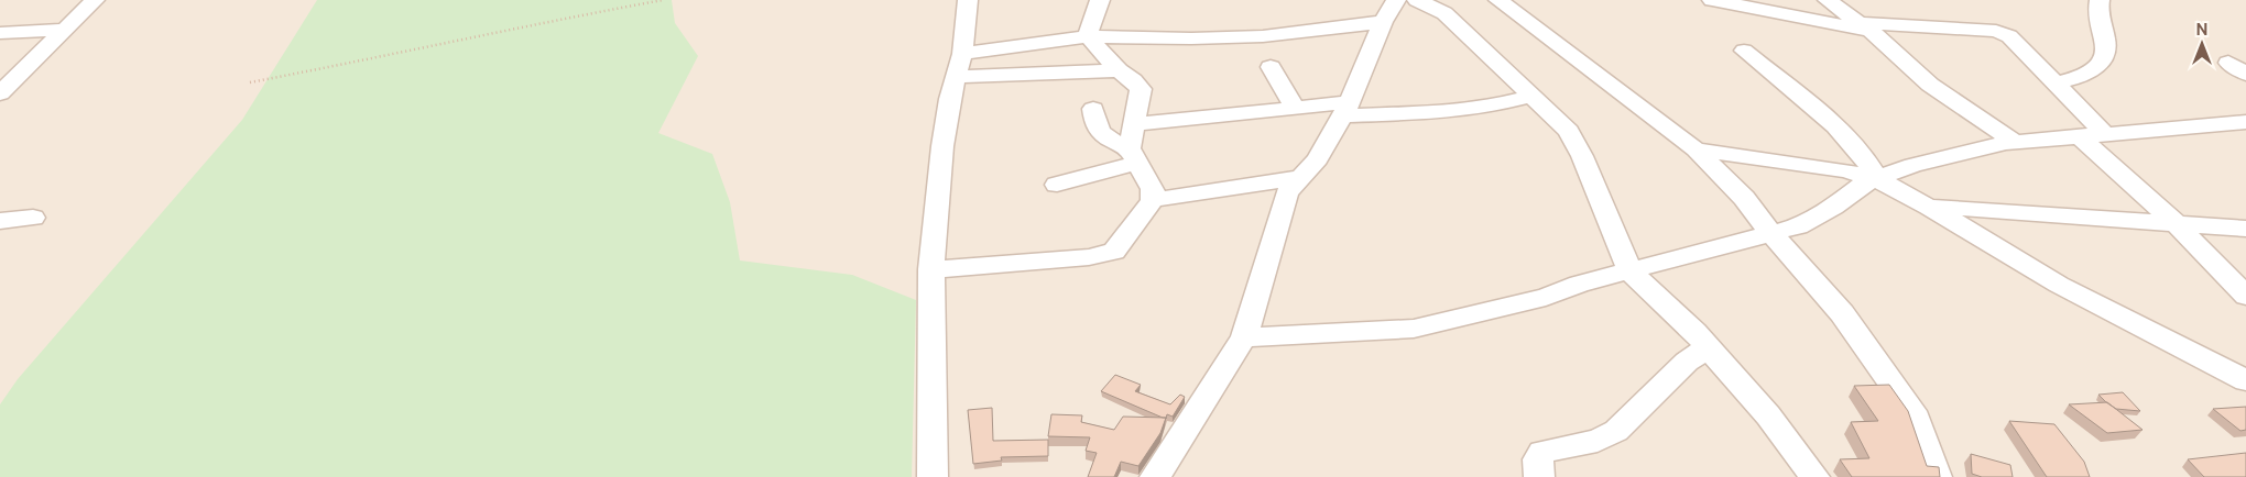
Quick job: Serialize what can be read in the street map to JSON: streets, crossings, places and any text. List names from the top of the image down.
{
  "north": "top"
}
